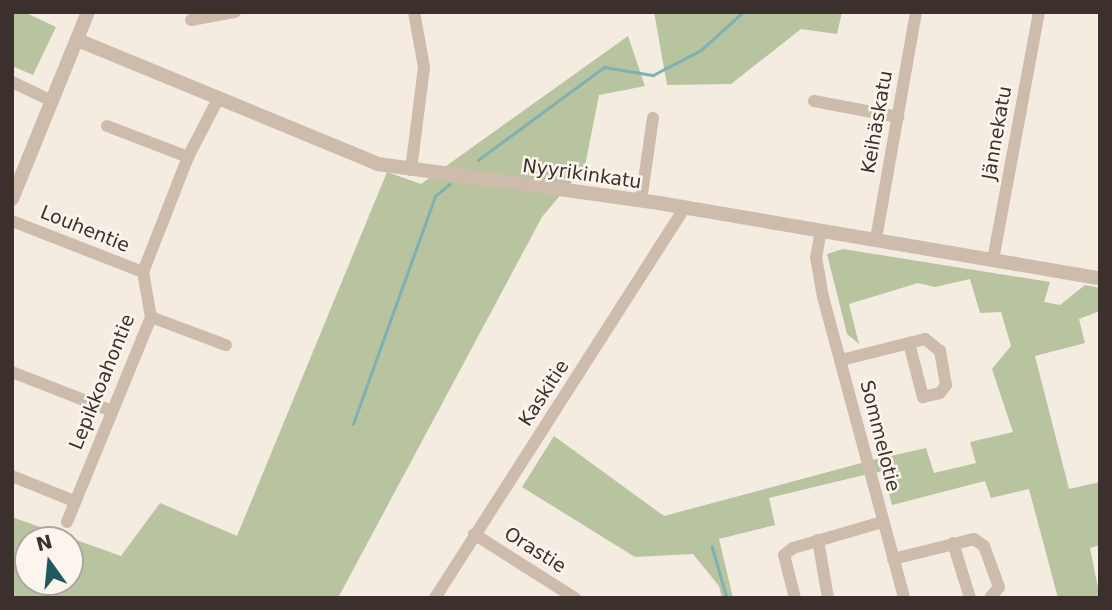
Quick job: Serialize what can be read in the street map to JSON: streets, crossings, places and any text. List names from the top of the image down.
{
  "streets": {
    "street": [
      "Keihäskatu",
      "Jännekatu",
      "Nyyrikinkatu",
      "Louhentie",
      "Lepikkoahontie",
      "Kaskitie",
      "Sommelotie",
      "Orastie"
    ]
  },
  "crossings": [
    ["Keihäskatu", "Nyyrikinkatu"],
    ["Jännekatu", "Nyyrikinkatu"],
    ["Nyyrikinkatu", "Kaskitie"],
    ["Nyyrikinkatu", "Sommelotie"],
    ["Louhentie", "Lepikkoahontie"],
    ["Kaskitie", "Orastie"]
  ],
  "north": "top"
}
